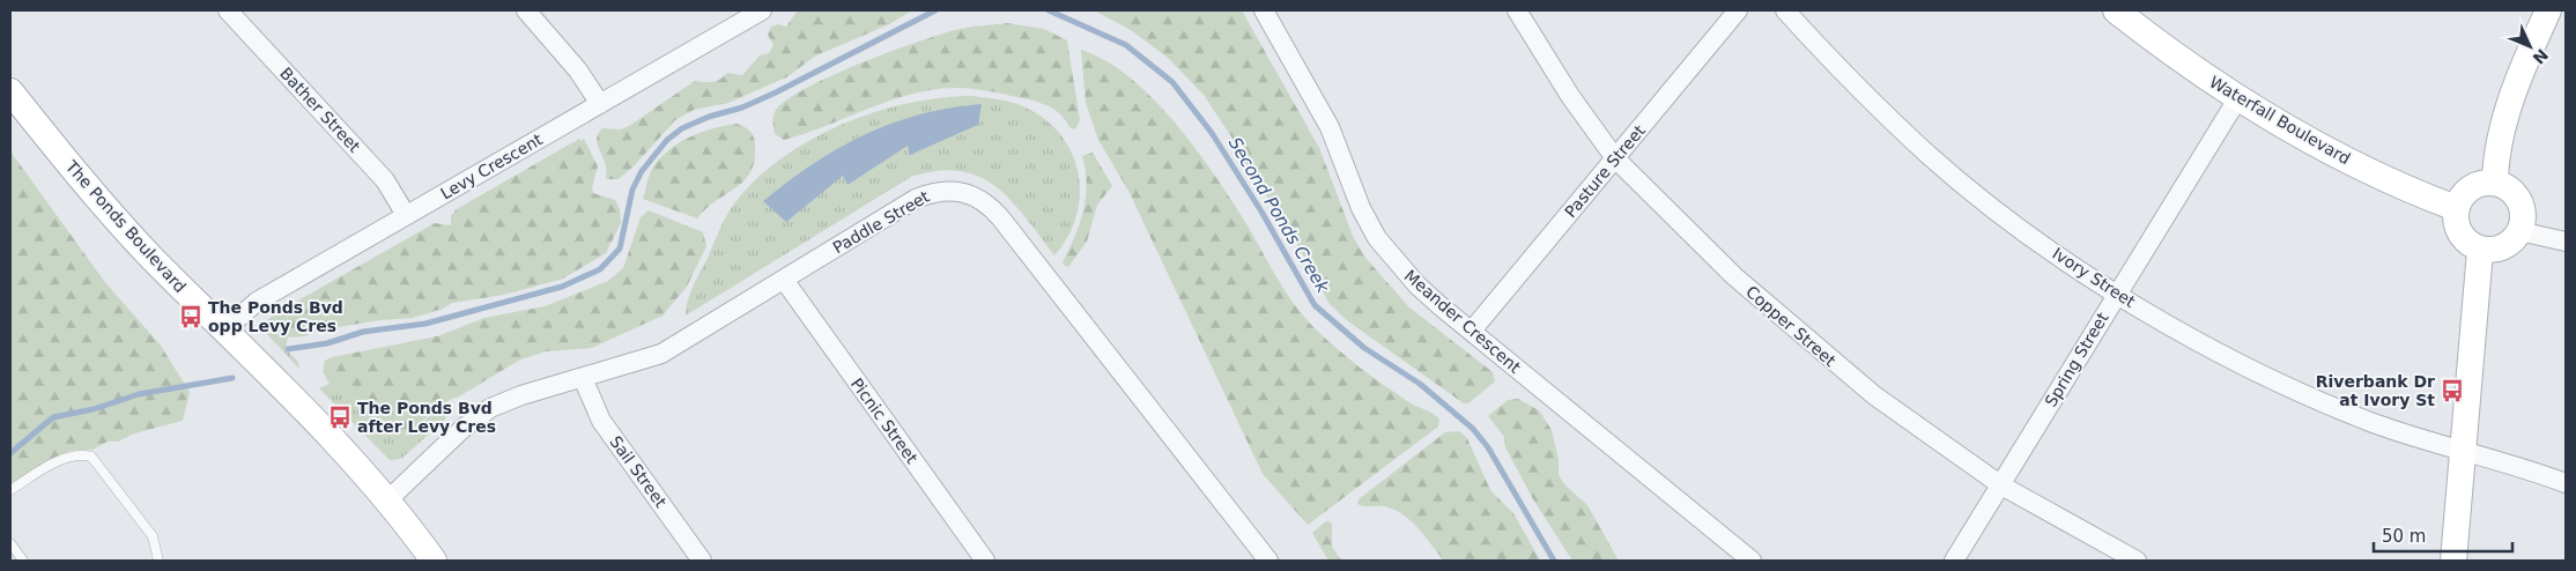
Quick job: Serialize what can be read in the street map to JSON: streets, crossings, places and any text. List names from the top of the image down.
{
  "streets": {
    "street": [
      "Bather Street",
      "Waterfall Boulevard",
      "Levy Crescent",
      "Pasture Street",
      "Paddle Street",
      "The Ponds Boulevard",
      "Ivory Street",
      "Meander Crescent",
      "Copper Street",
      "Spring Street",
      "Picnic Street",
      "Sail Street"
    ]
  },
  "crossings": [
    ["Bather Street", "Levy Crescent"],
    ["Waterfall Boulevard", "Spring Street"],
    ["Levy Crescent", "The Ponds Boulevard"],
    ["Pasture Street", "Meander Crescent"],
    ["Pasture Street", "Copper Street"],
    ["Paddle Street", "The Ponds Boulevard"],
    ["Paddle Street", "Picnic Street"],
    ["Paddle Street", "Sail Street"],
    ["Ivory Street", "Spring Street"],
    ["Copper Street", "Spring Street"]
  ],
  "water": ["Second Ponds Creek"],
  "places": {
    "bus stop": ["The Ponds Bvd opp Levy Cres", "Riverbank Dr at Ivory St", "The Ponds Bvd after Levy Cres"]
  },
  "scale_bar": "50 m",
  "north": "bottom right"
}
